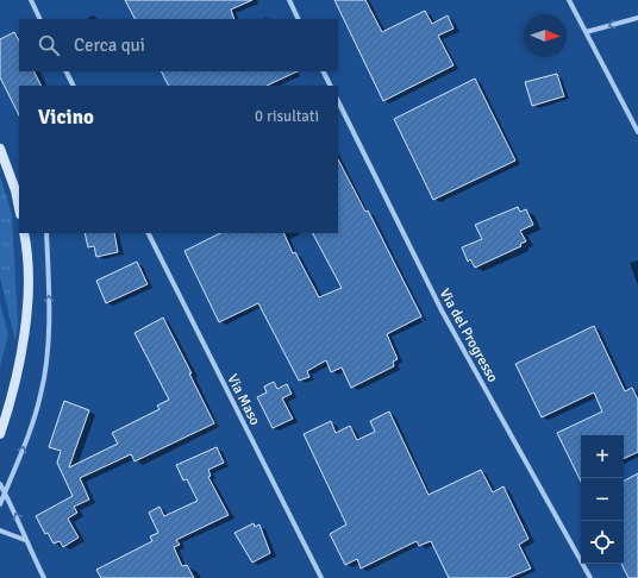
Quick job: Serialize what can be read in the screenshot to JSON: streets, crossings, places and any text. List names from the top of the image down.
{
  "streets": {
    "street": ["Via del Progresso", "Via Maso"]
  },
  "north": "right",
  "page": {
    "search": "Cerca qui",
    "heading": ["Vicino", "0 risultati"],
    "map_buttons": ["+", "−"]
  }
}
